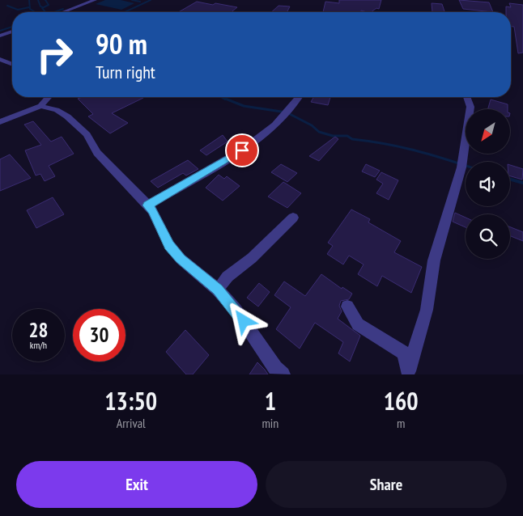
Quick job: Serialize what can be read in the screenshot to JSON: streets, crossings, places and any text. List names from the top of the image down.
{
  "north": "bottom left",
  "page": {
    "turn": ["90 m", "Turn right"],
    "speed": "28 km/h",
    "limit": "30",
    "eta": [
      "13:50",
      "Arrival",
      "1",
      "min",
      "160",
      "m"
    ],
    "buttons": ["Exit", "Share"]
  }
}
